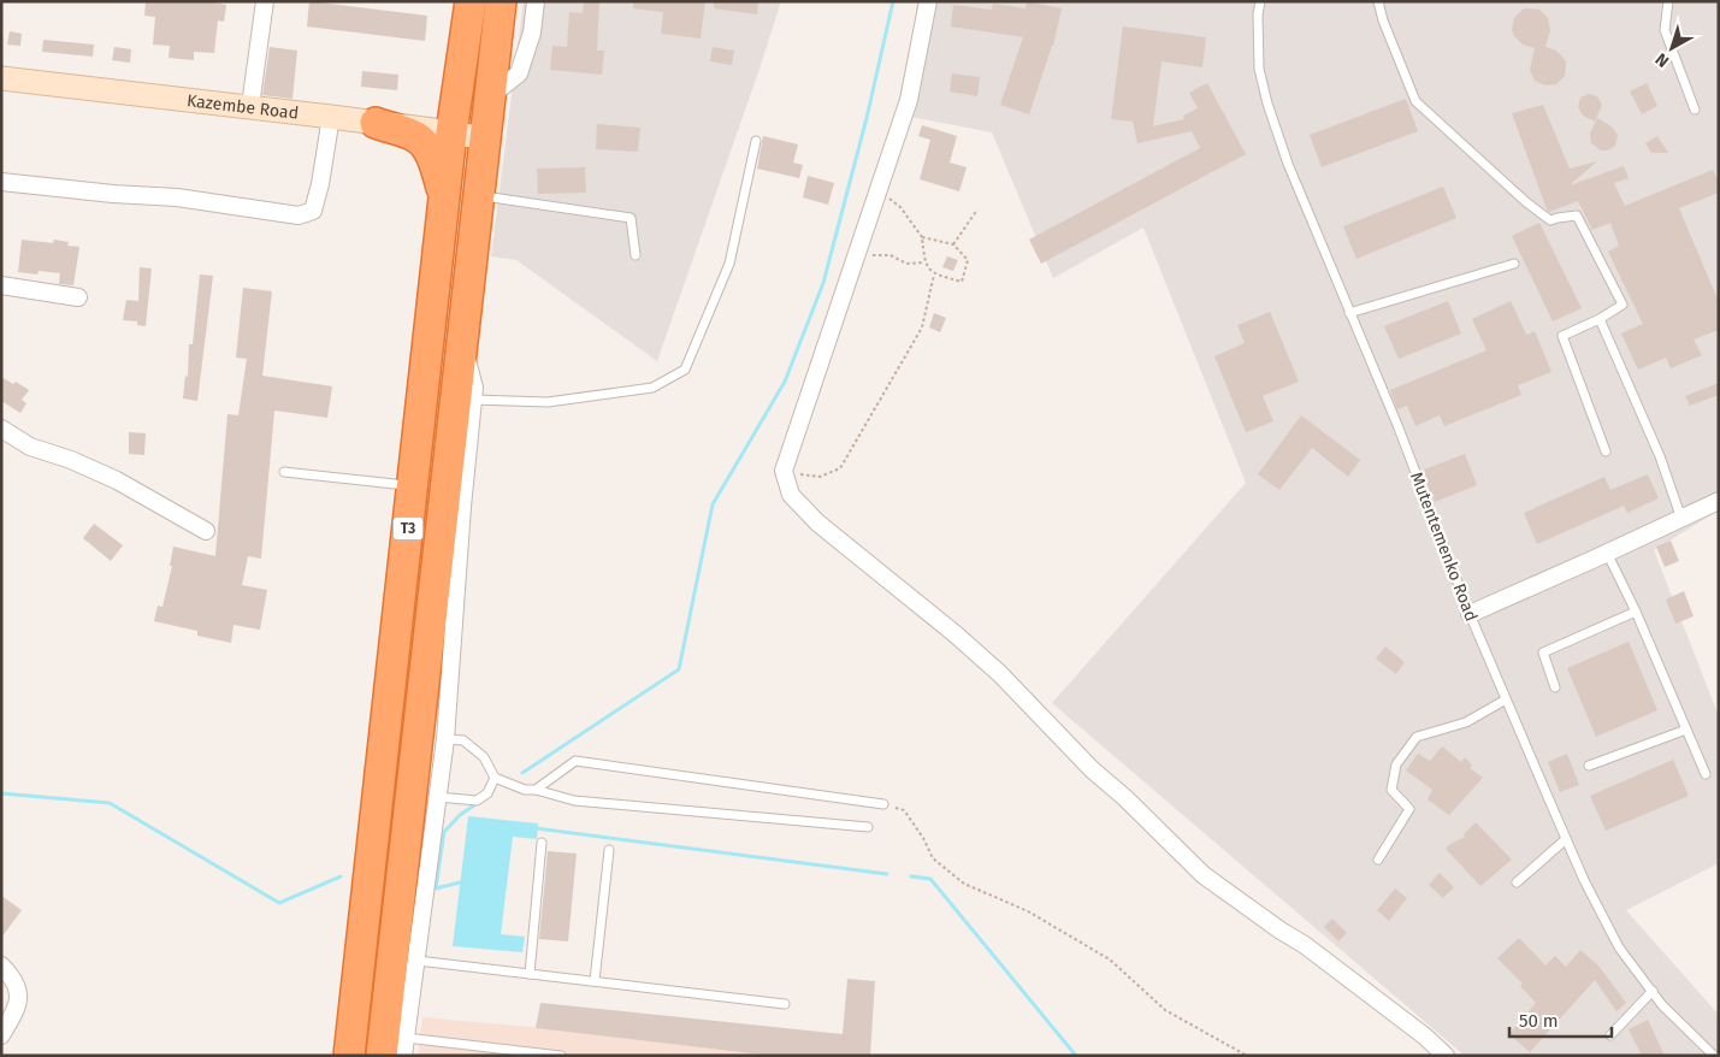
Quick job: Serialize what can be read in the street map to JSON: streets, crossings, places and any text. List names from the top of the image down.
{
  "streets": {
    "highway": ["T3"],
    "main road": ["Kazembe Road"],
    "lane": ["Mutentemenko Road"]
  },
  "crossings": [
    ["Kazembe Road", "T3"]
  ],
  "scale_bar": "50 m",
  "north": "bottom left"
}
